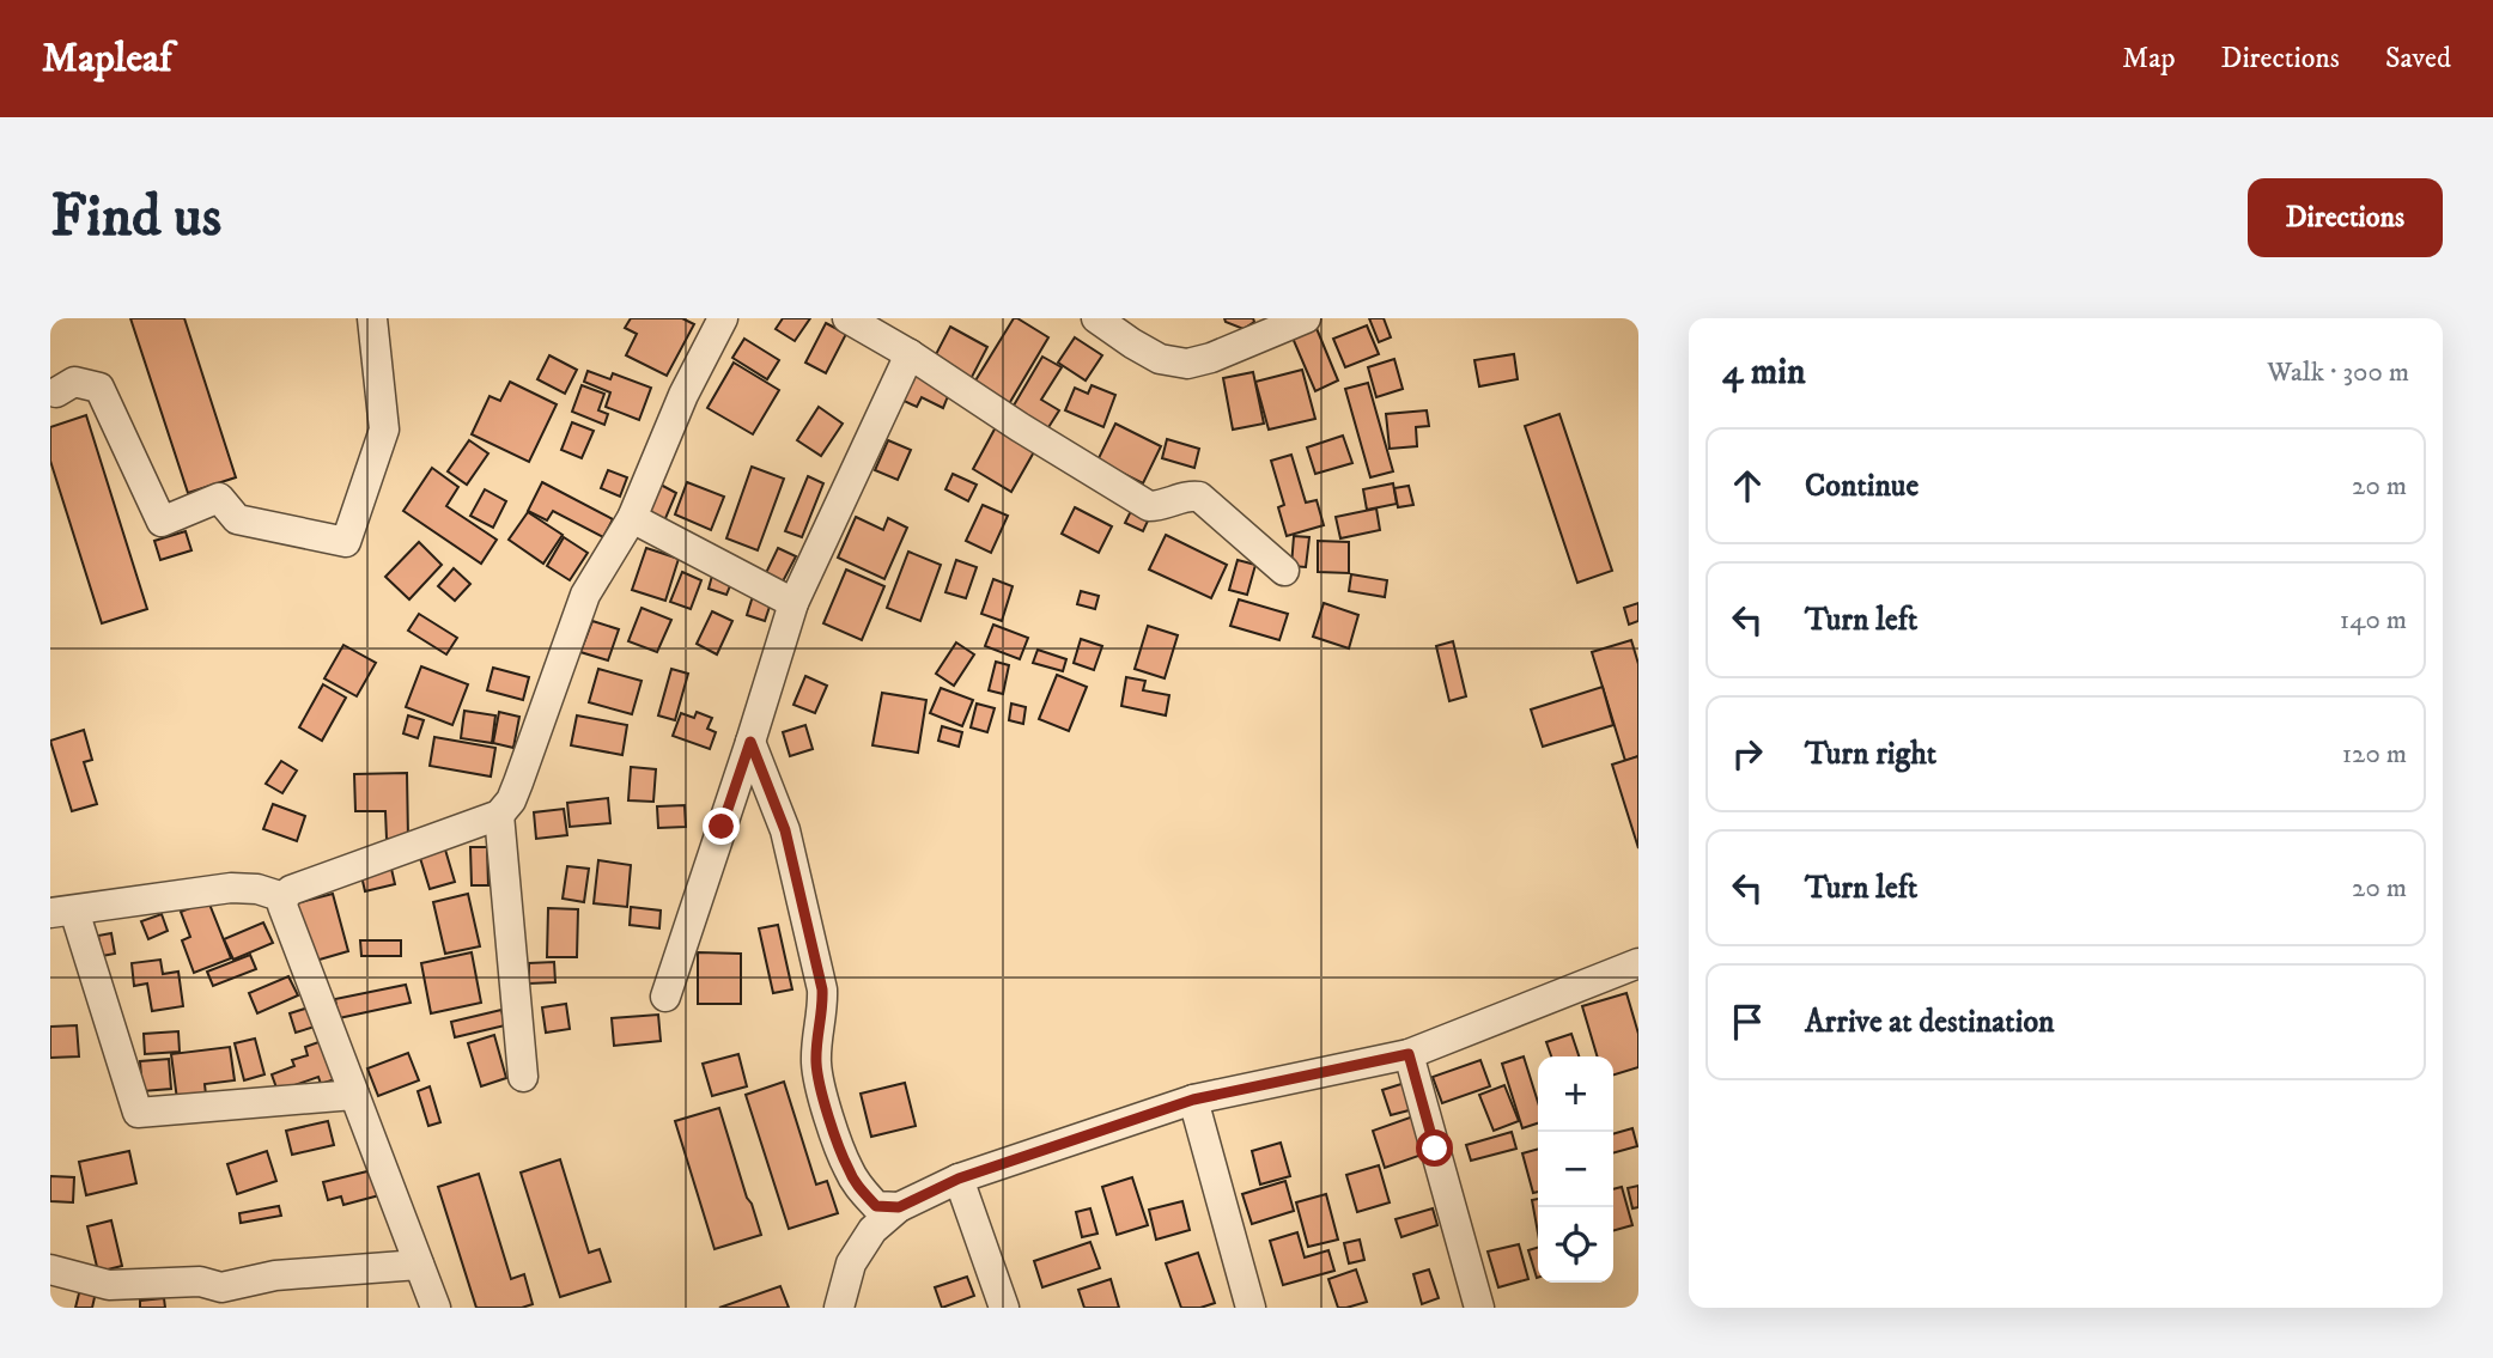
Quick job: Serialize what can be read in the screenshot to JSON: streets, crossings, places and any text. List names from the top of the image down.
{
  "page": {
    "header": "Mapleaf",
    "nav": ["Map", "Directions", "Saved"],
    "buttons": "Directions",
    "title": "Find us",
    "heading": ["4 min", "Walk · 300 m"],
    "list": [
      ["Continue", "20 m"],
      ["Turn left", "140 m"],
      ["Turn right", "120 m"],
      ["Turn left", "20 m"],
      "Arrive at destination"
    ],
    "map_buttons": ["+", "−"]
  }
}
